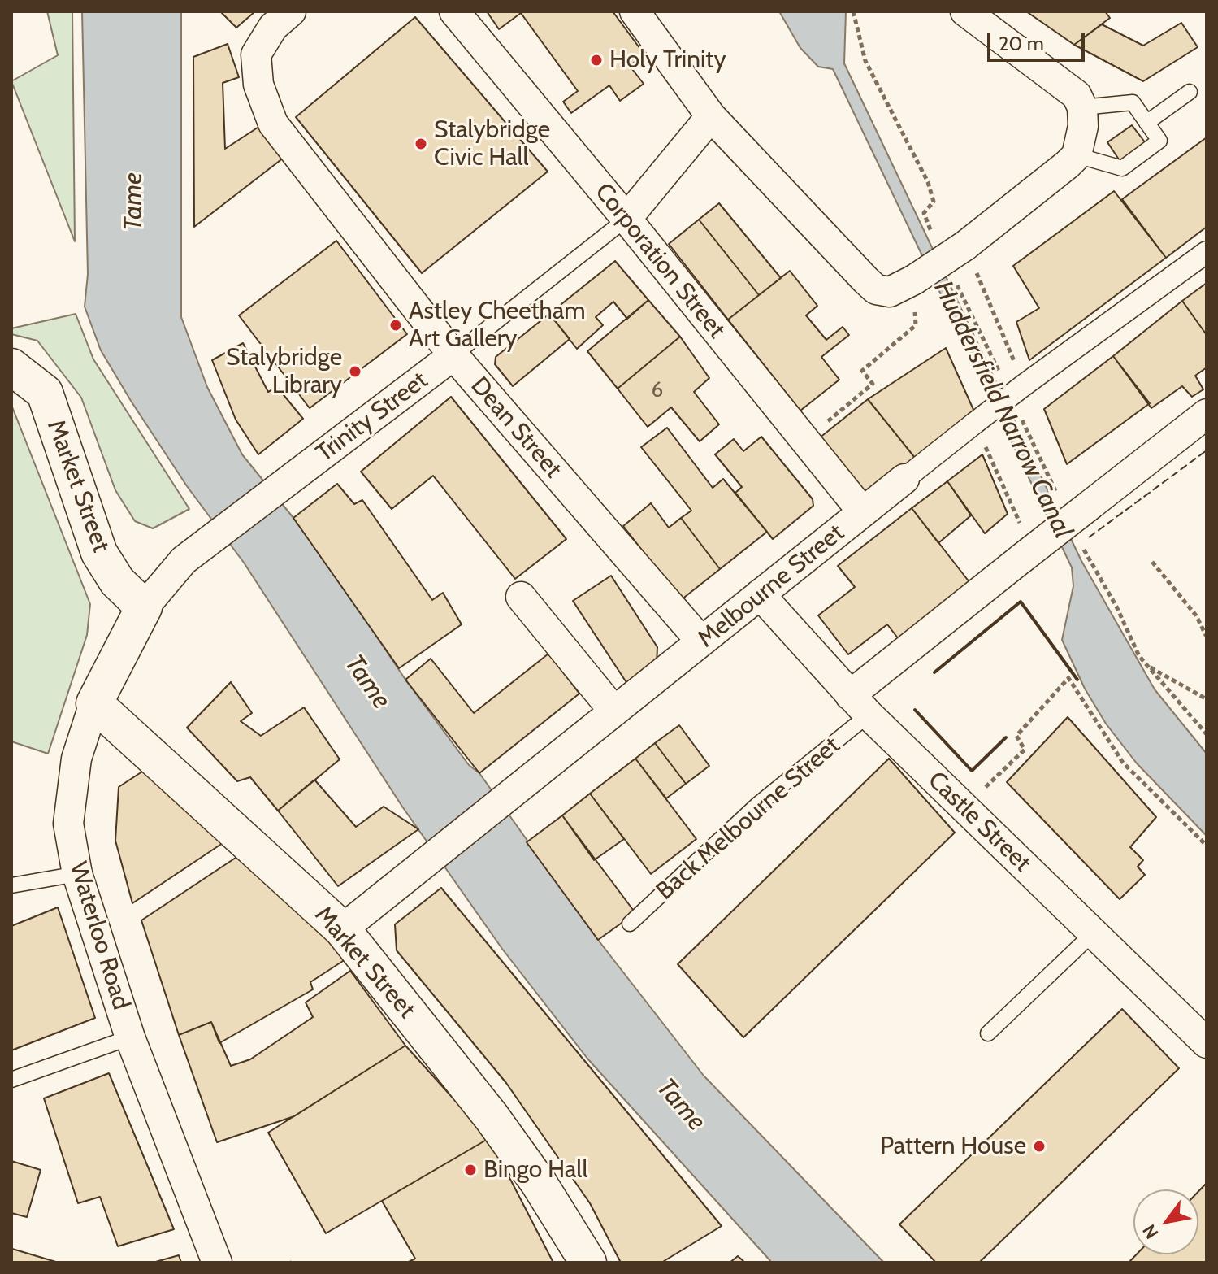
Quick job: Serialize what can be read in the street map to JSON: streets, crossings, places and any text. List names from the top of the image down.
{
  "streets": {
    "main road": ["Market Street", "Waterloo Road"],
    "street": [
      "Corporation Street",
      "Trinity Street",
      "Dean Street",
      "Melbourne Street",
      "Back Melbourne Street",
      "Castle Street"
    ]
  },
  "crossings": [
    ["Corporation Street", "Trinity Street"],
    ["Corporation Street", "Melbourne Street"],
    ["Trinity Street", "Dean Street"],
    ["Trinity Street", "Market Street"],
    ["Trinity Street", "Waterloo Road"],
    ["Dean Street", "Melbourne Street"],
    ["Market Street", "Melbourne Street"],
    ["Market Street", "Waterloo Road"],
    ["Melbourne Street", "Castle Street"],
    ["Back Melbourne Street", "Castle Street"]
  ],
  "water": ["Tame", "Huddersfield Narrow Canal"],
  "places": [
    "Holy Trinity",
    "Stalybridge Civic Hall",
    "Astley Cheetham Art Gallery",
    "Stalybridge Library",
    "Pattern House",
    "Bingo Hall"
  ],
  "house_numbers": ["6"],
  "scale_bar": "20 m",
  "north": "bottom left"
}
